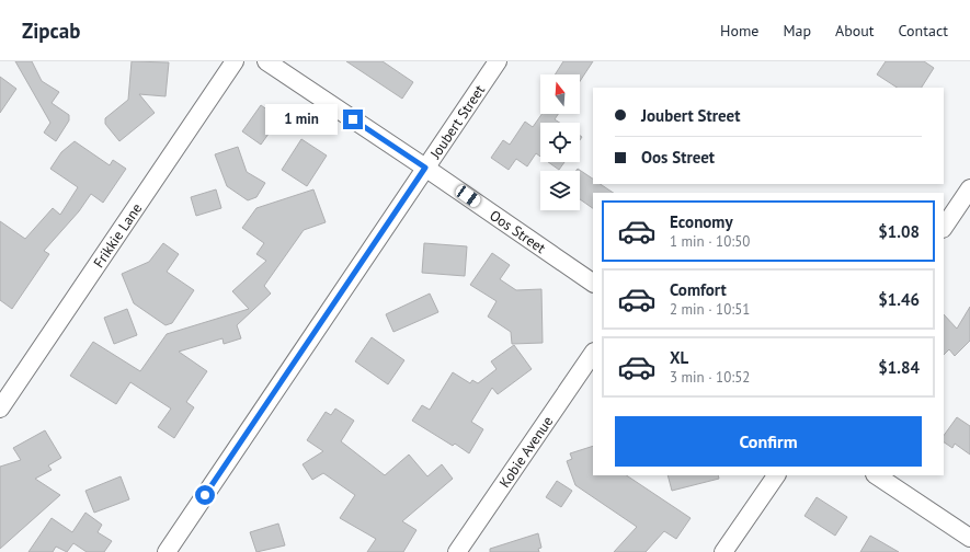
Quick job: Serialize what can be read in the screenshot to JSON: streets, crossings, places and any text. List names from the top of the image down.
{
  "streets": {
    "street": [
      "Joubert Street",
      "Oos Street",
      "Frikkie Lane",
      "Kobie Avenue"
    ]
  },
  "crossings": [
    ["Joubert Street", "Oos Street"]
  ],
  "north": "top",
  "page": {
    "header": "Zipcab",
    "nav": [
      "Home",
      "Map",
      "About",
      "Contact"
    ],
    "banner": ["Joubert Street", "Oos Street"],
    "bubble": "1 min",
    "list": [
      {
        "name": "Economy",
        "note": "1 min · 10:50",
        "value": "$1.08"
      },
      {
        "name": "Comfort",
        "note": "2 min · 10:51",
        "value": "$1.46"
      },
      {
        "name": "XL",
        "note": "3 min · 10:52",
        "value": "$1.84"
      }
    ],
    "buttons": "Confirm"
  }
}
